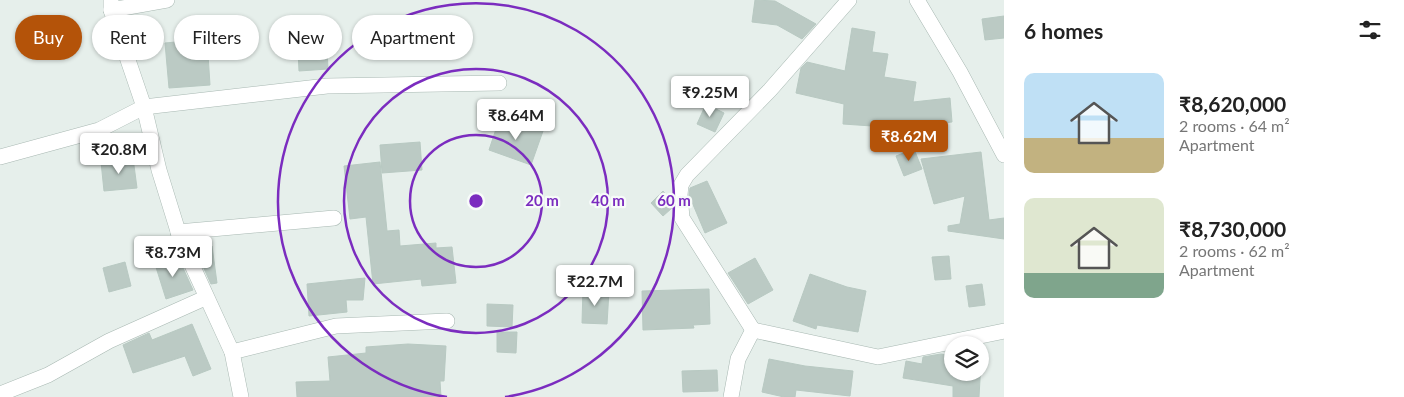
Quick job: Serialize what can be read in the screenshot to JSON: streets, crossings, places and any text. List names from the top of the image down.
{
  "page": {
    "heading": "6 homes",
    "chip": [
      "Buy",
      "Rent",
      "Filters",
      "New",
      "Apartment"
    ],
    "list": [
      {
        "name": "₹8,620,000",
        "note": "2 rooms · 64 m² · Apartment"
      },
      {
        "name": "₹8,730,000",
        "note": "2 rooms · 62 m² · Apartment"
      }
    ],
    "price": [
      "₹9.25M",
      "₹8.64M",
      "₹8.62M",
      "₹20.8M",
      "₹8.73M",
      "₹22.7M"
    ]
  },
  "rings": ["20 m", "40 m", "60 m"]
}
